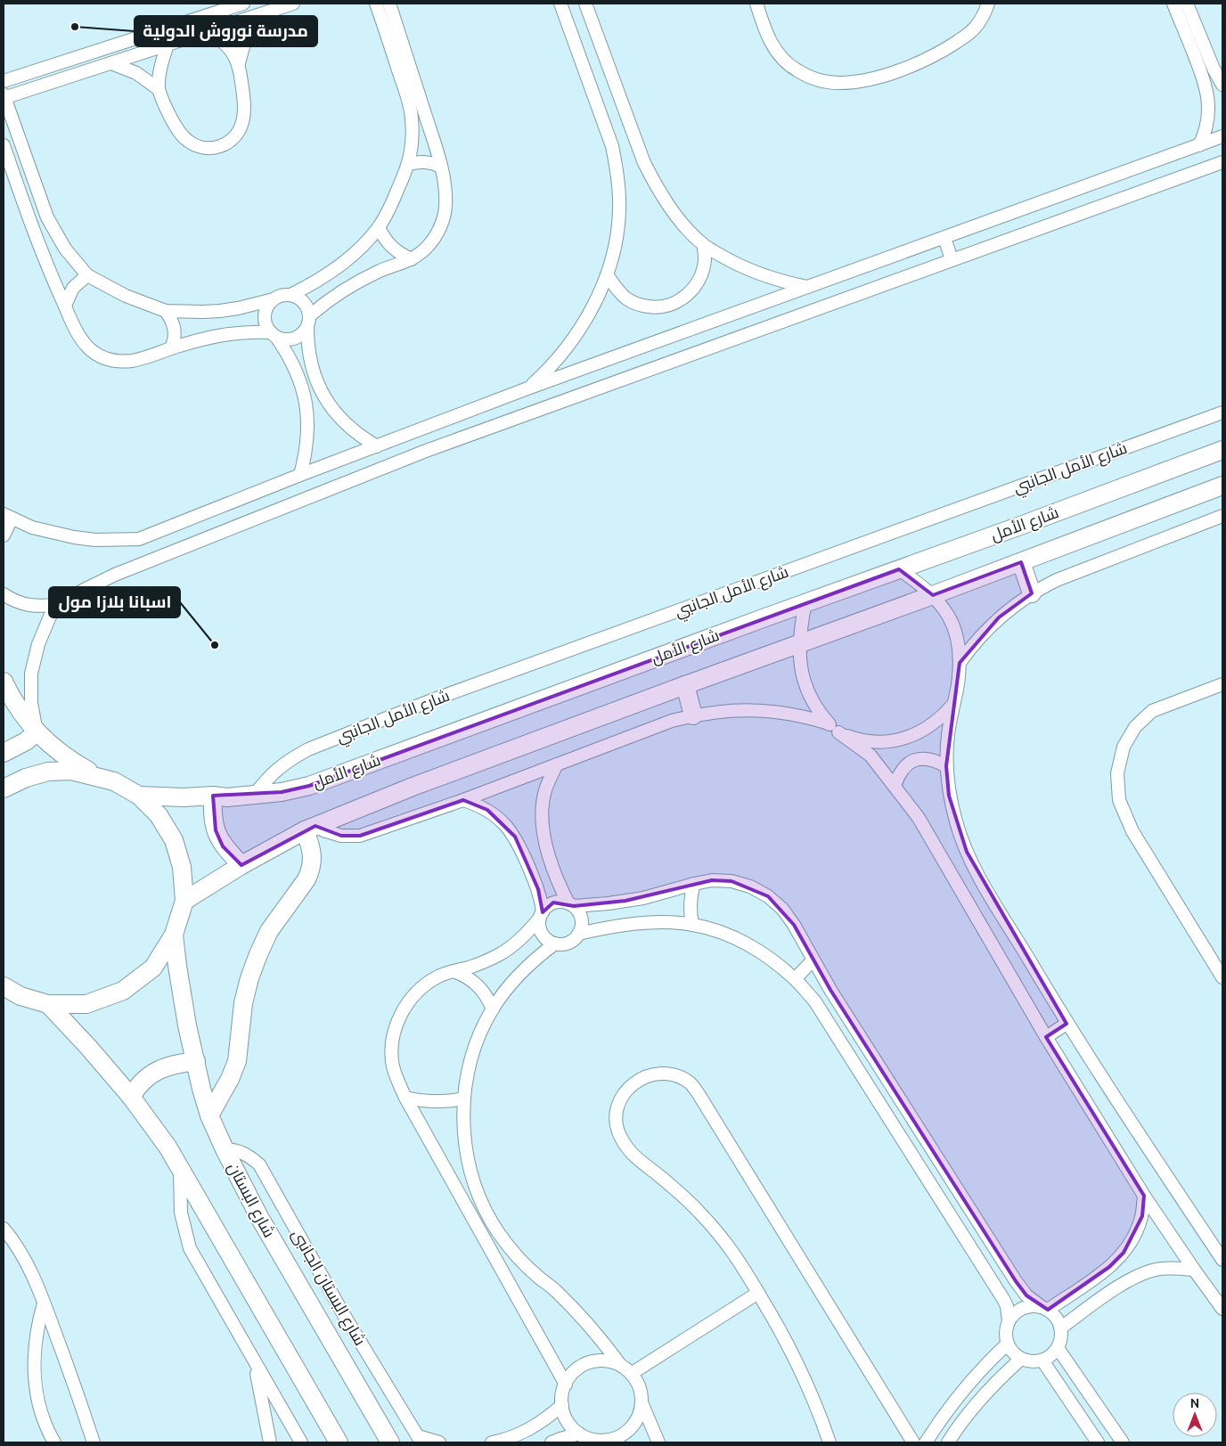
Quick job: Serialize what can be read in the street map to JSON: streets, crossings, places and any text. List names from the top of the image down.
{
  "streets": {
    "main road": ["شارع الأمل", "شارع البستان"],
    "street": ["شارع الأمل الجانبي", "شارع البستان الجانبى"]
  },
  "crossings": [
    ["شارع الأمل الجانبي", "شارع الأمل"],
    ["شارع البستان", "شارع البستان الجانبى"]
  ],
  "places": ["مدرسة نوروش الدولية", "اسبانا بلازا مول"],
  "north": "top"
}
